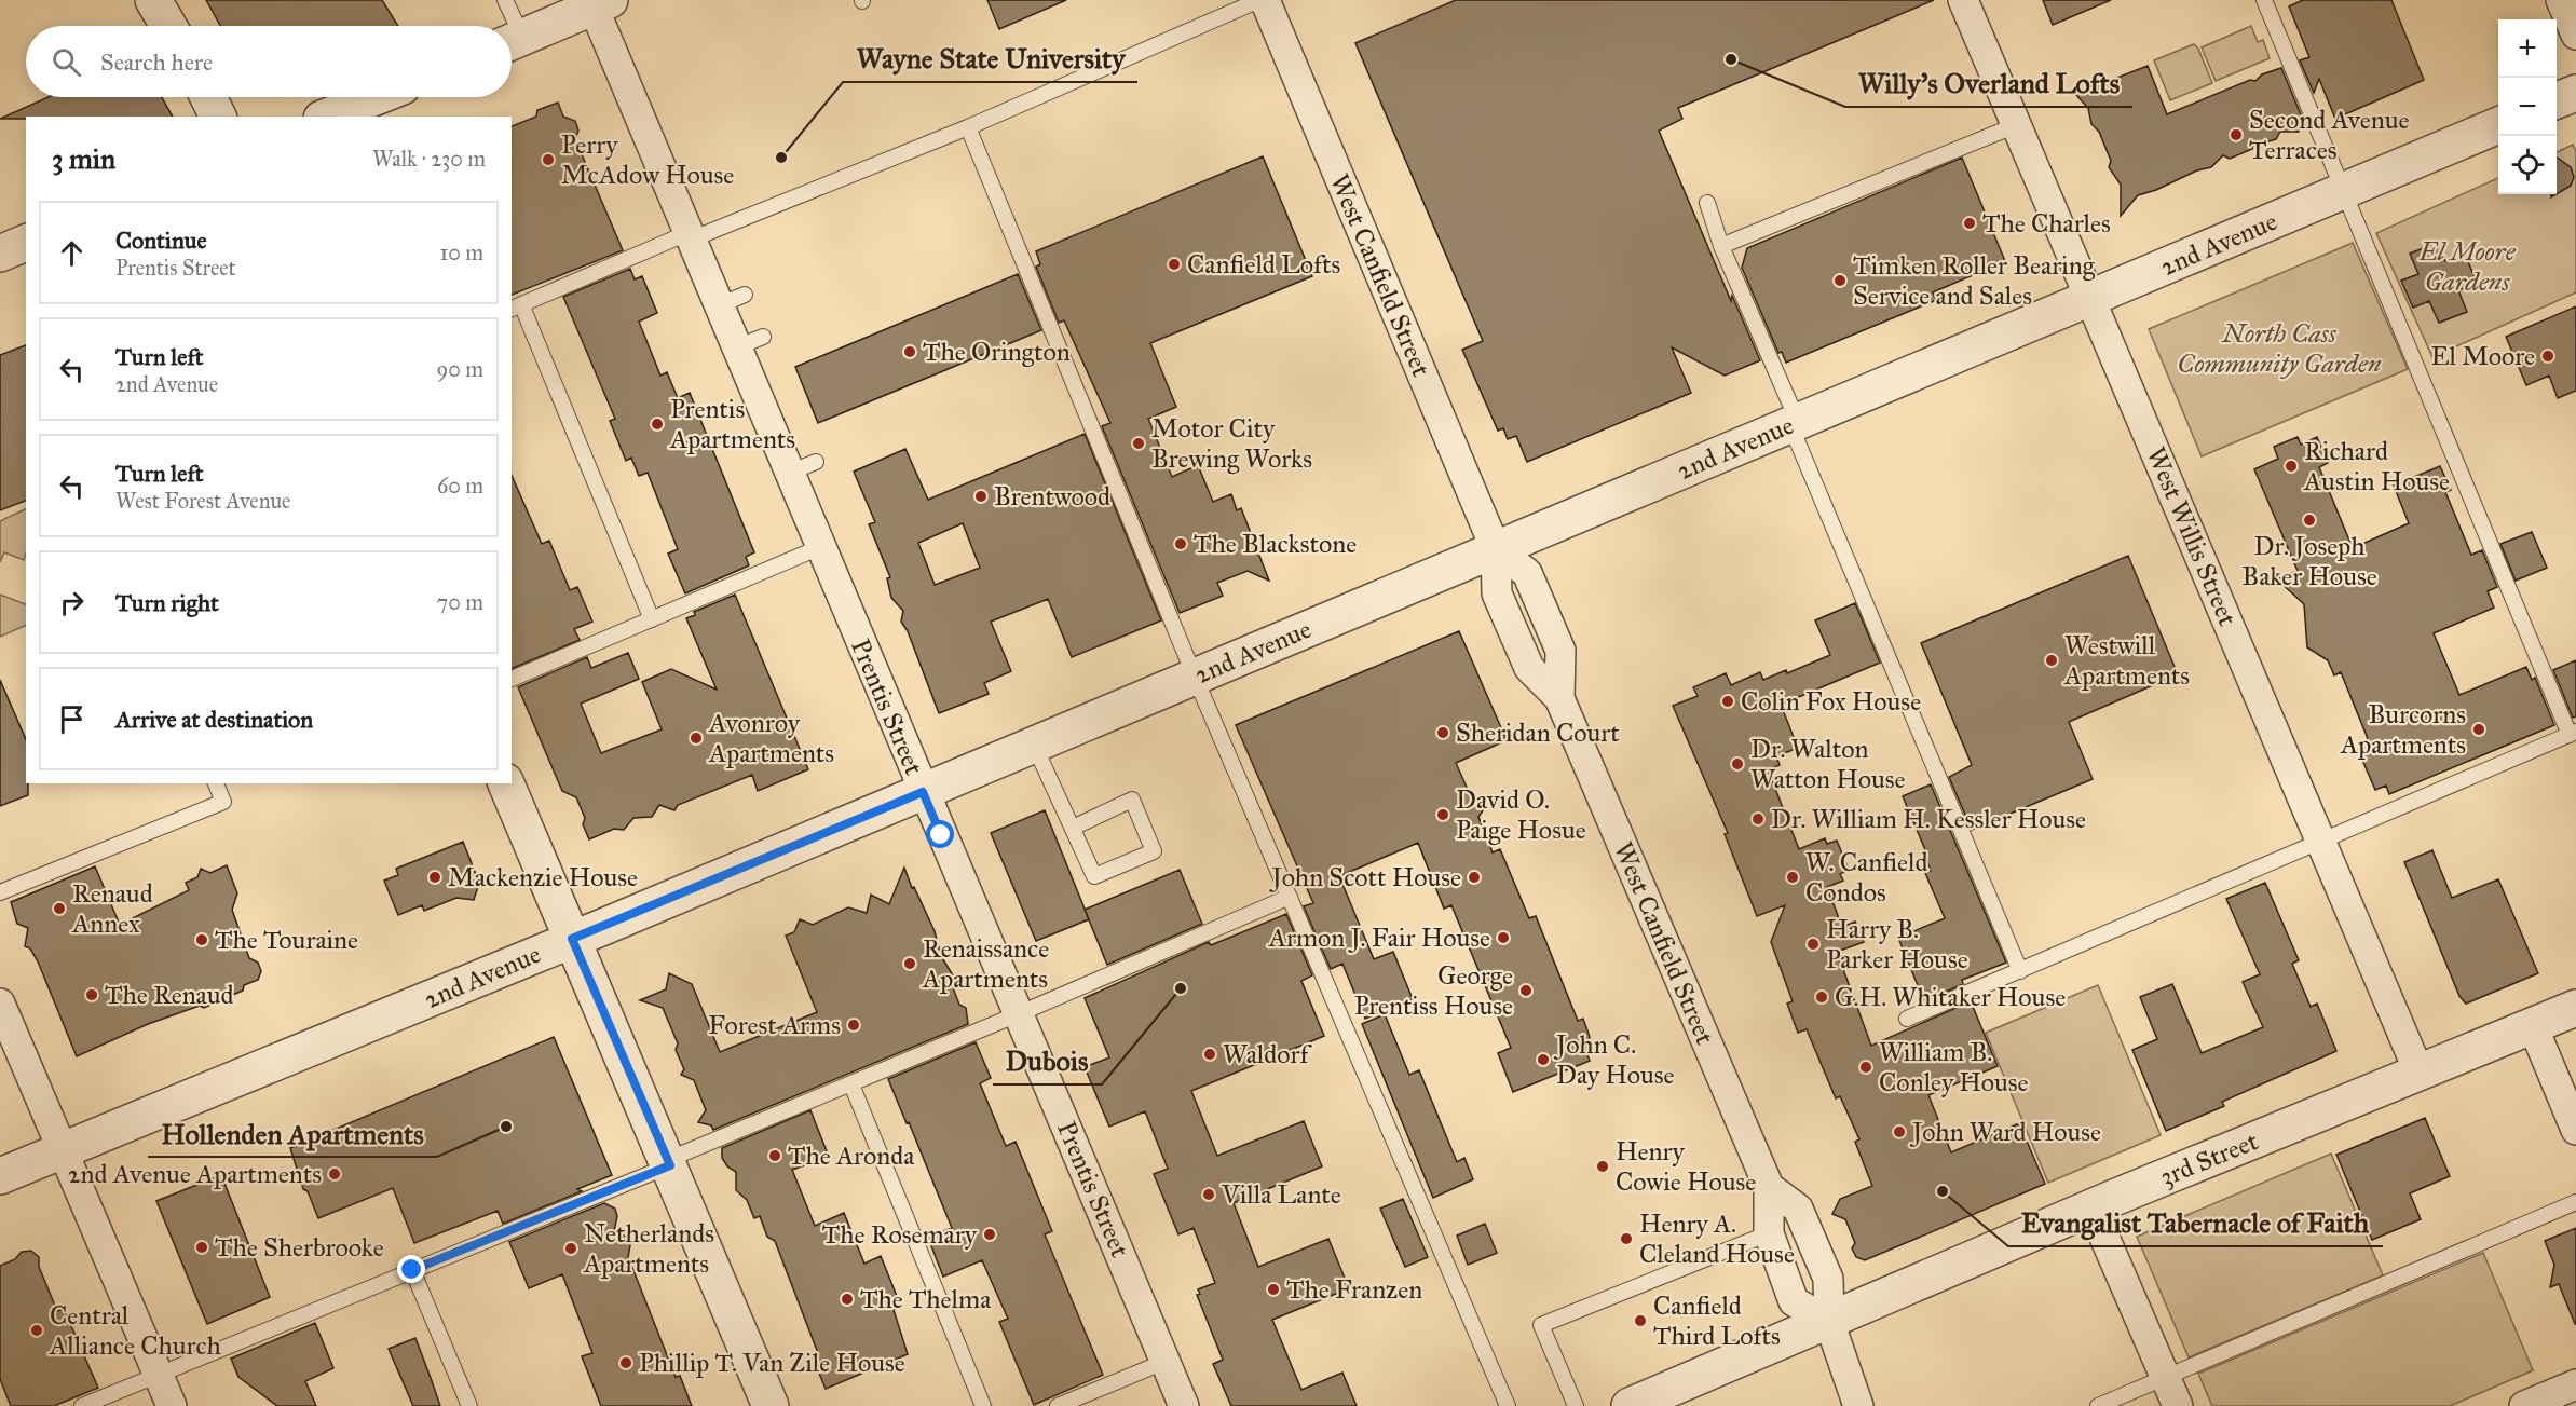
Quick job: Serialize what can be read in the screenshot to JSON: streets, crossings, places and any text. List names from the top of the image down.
{
  "streets": {
    "street": [
      "2nd Avenue",
      "West Canfield Street",
      "West Willis Street",
      "Prentis Street",
      "3rd Street"
    ]
  },
  "crossings": [
    ["2nd Avenue", "West Canfield Street"],
    ["2nd Avenue", "West Willis Street"],
    ["2nd Avenue", "Prentis Street"],
    ["West Canfield Street", "3rd Street"],
    ["West Willis Street", "3rd Street"]
  ],
  "parks": ["El Moore Gardens", "North Cass Community Garden"],
  "places": [
    "Willy's Overland Lofts",
    "Second Avenue Terraces",
    "Wayne State University",
    "Perry McAdow House",
    "The Charles",
    "Canfield Lofts",
    "Timken Roller Bearing Service and Sales",
    "The Orington",
    "El Moore",
    "Prentis Apartments",
    "Motor City Brewing Works",
    "Richard Austin House",
    "Brentwood",
    "Dr. Joseph Baker House",
    "The Blackstone",
    "Westwill Apartments",
    "Colin Fox House",
    "Burcorns Apartments",
    "Sheridan Court",
    "Avonroy Apartments",
    "Dr. Walton Watton House",
    "David O. Paige Hosue",
    "Dr. William H. Kessler House",
    "Mackenzie House",
    "John Scott House",
    "W. Canfield Condos",
    "Renaud Annex",
    "Armon J. Fair House",
    "The Touraine",
    "Harry B. Parker House",
    "Renaissance Apartments",
    "Dubois",
    "George Prentiss House",
    "The Renaud",
    "G.H. Whitaker House",
    "Forest Arms",
    "Waldorf",
    "John C. Day House",
    "William B. Conley House",
    "Hollenden Apartments",
    "John Ward House",
    "The Aronda",
    "Henry Cowie House",
    "2nd Avenue Apartments",
    "Evangalist Tabernacle of Faith",
    "Villa Lante",
    "The Rosemary",
    "Henry A. Cleland House",
    "The Sherbrooke",
    "Netherlands Apartments",
    "The Franzen",
    "The Thelma",
    "Canfield Third Lofts",
    "Central Alliance Church",
    "Phillip T. Van Zile House"
  ],
  "page": {
    "map_buttons": ["+", "−"],
    "search": "Search here",
    "heading": ["3 min", "Walk · 230 m"],
    "list": [
      ["Continue", "Prentis Street", "10 m"],
      ["Turn left", "2nd Avenue", "90 m"],
      ["Turn left", "West Forest Avenue", "60 m"],
      ["Turn right", "70 m"],
      "Arrive at destination"
    ]
  }
}
